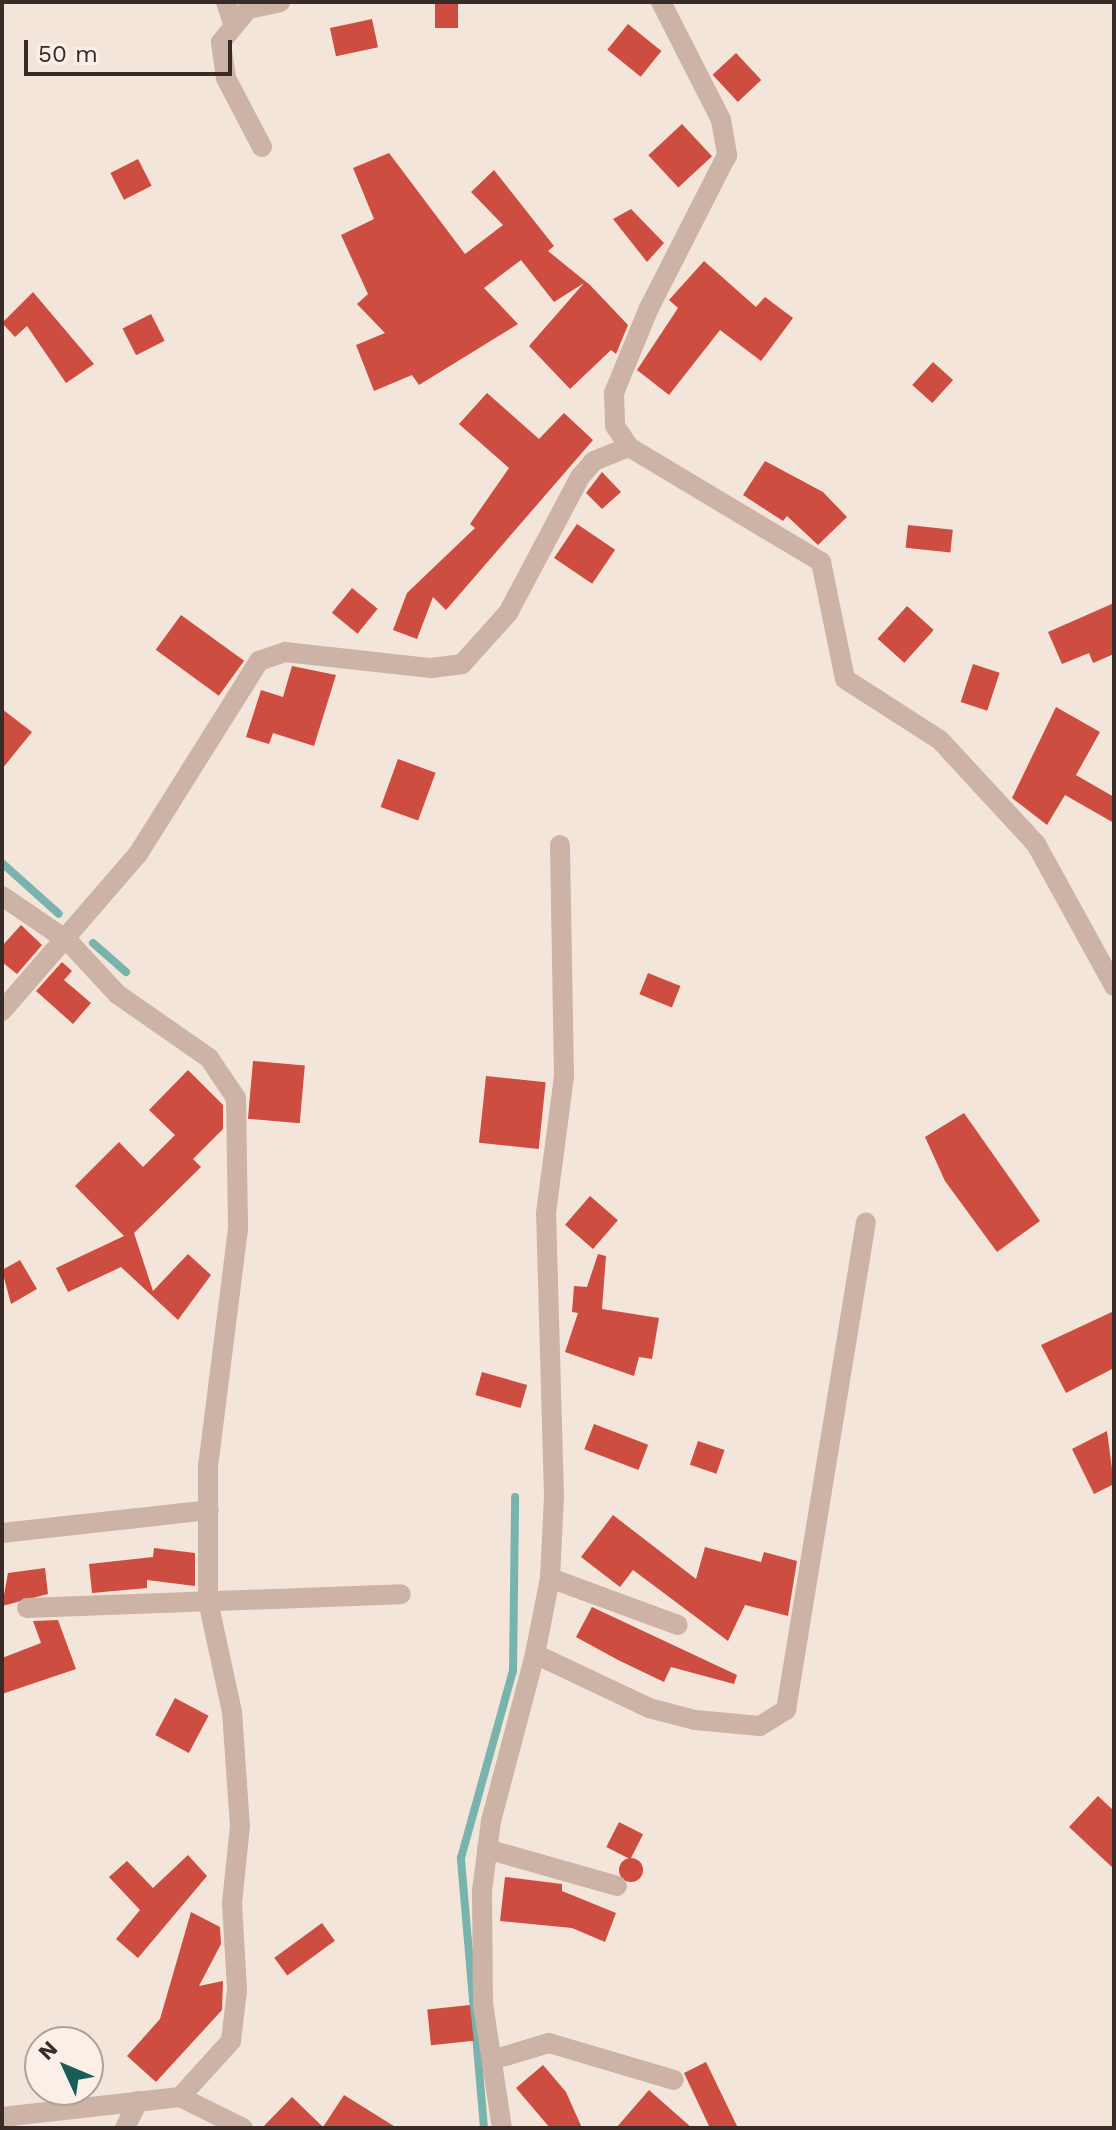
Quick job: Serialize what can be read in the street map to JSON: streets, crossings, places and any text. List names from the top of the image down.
{
  "scale_bar": "50 m",
  "north": "top left"
}
